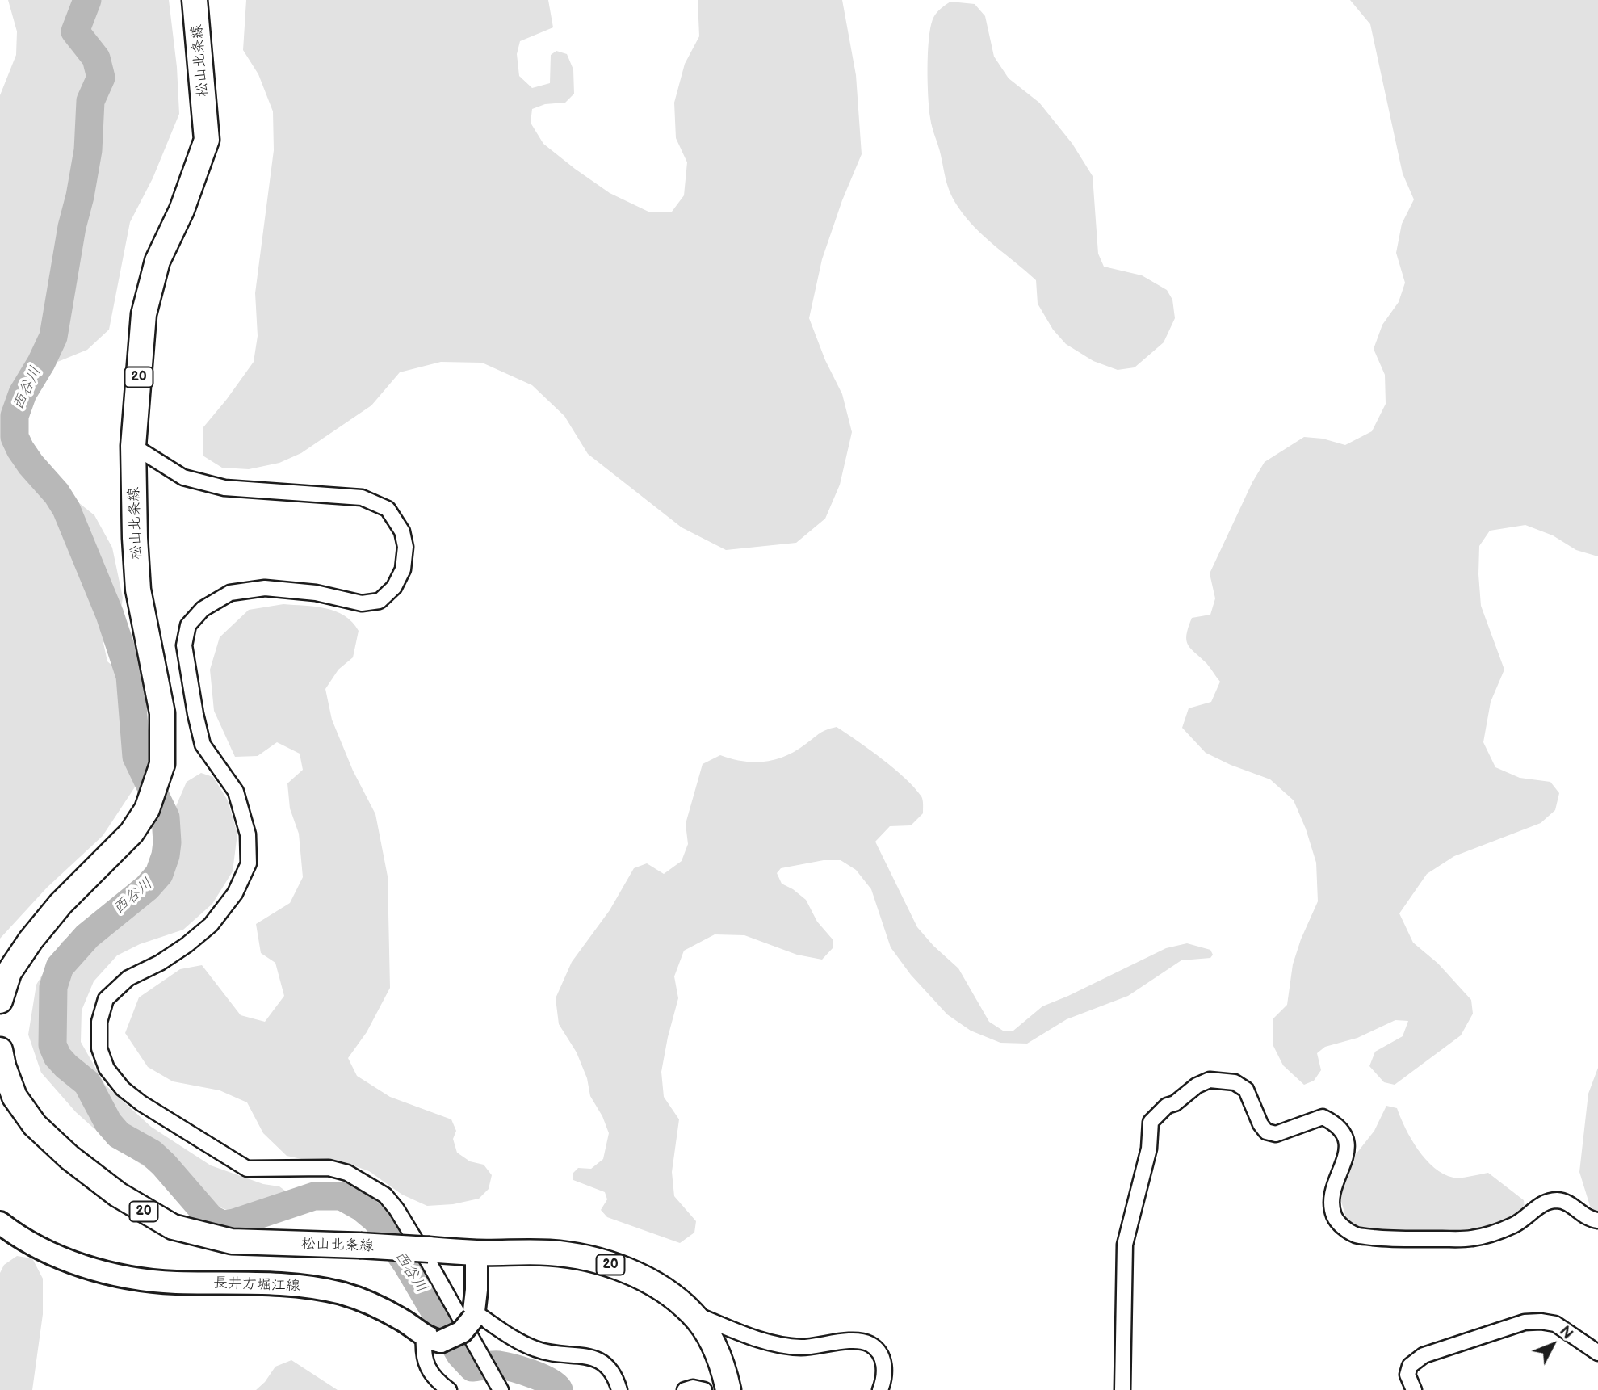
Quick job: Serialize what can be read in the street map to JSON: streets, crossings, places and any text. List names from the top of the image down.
{
  "streets": {
    "main road": ["松山北条線", "20", "長井方堀江線"]
  },
  "water": ["西谷川"],
  "north": "top right"
}
